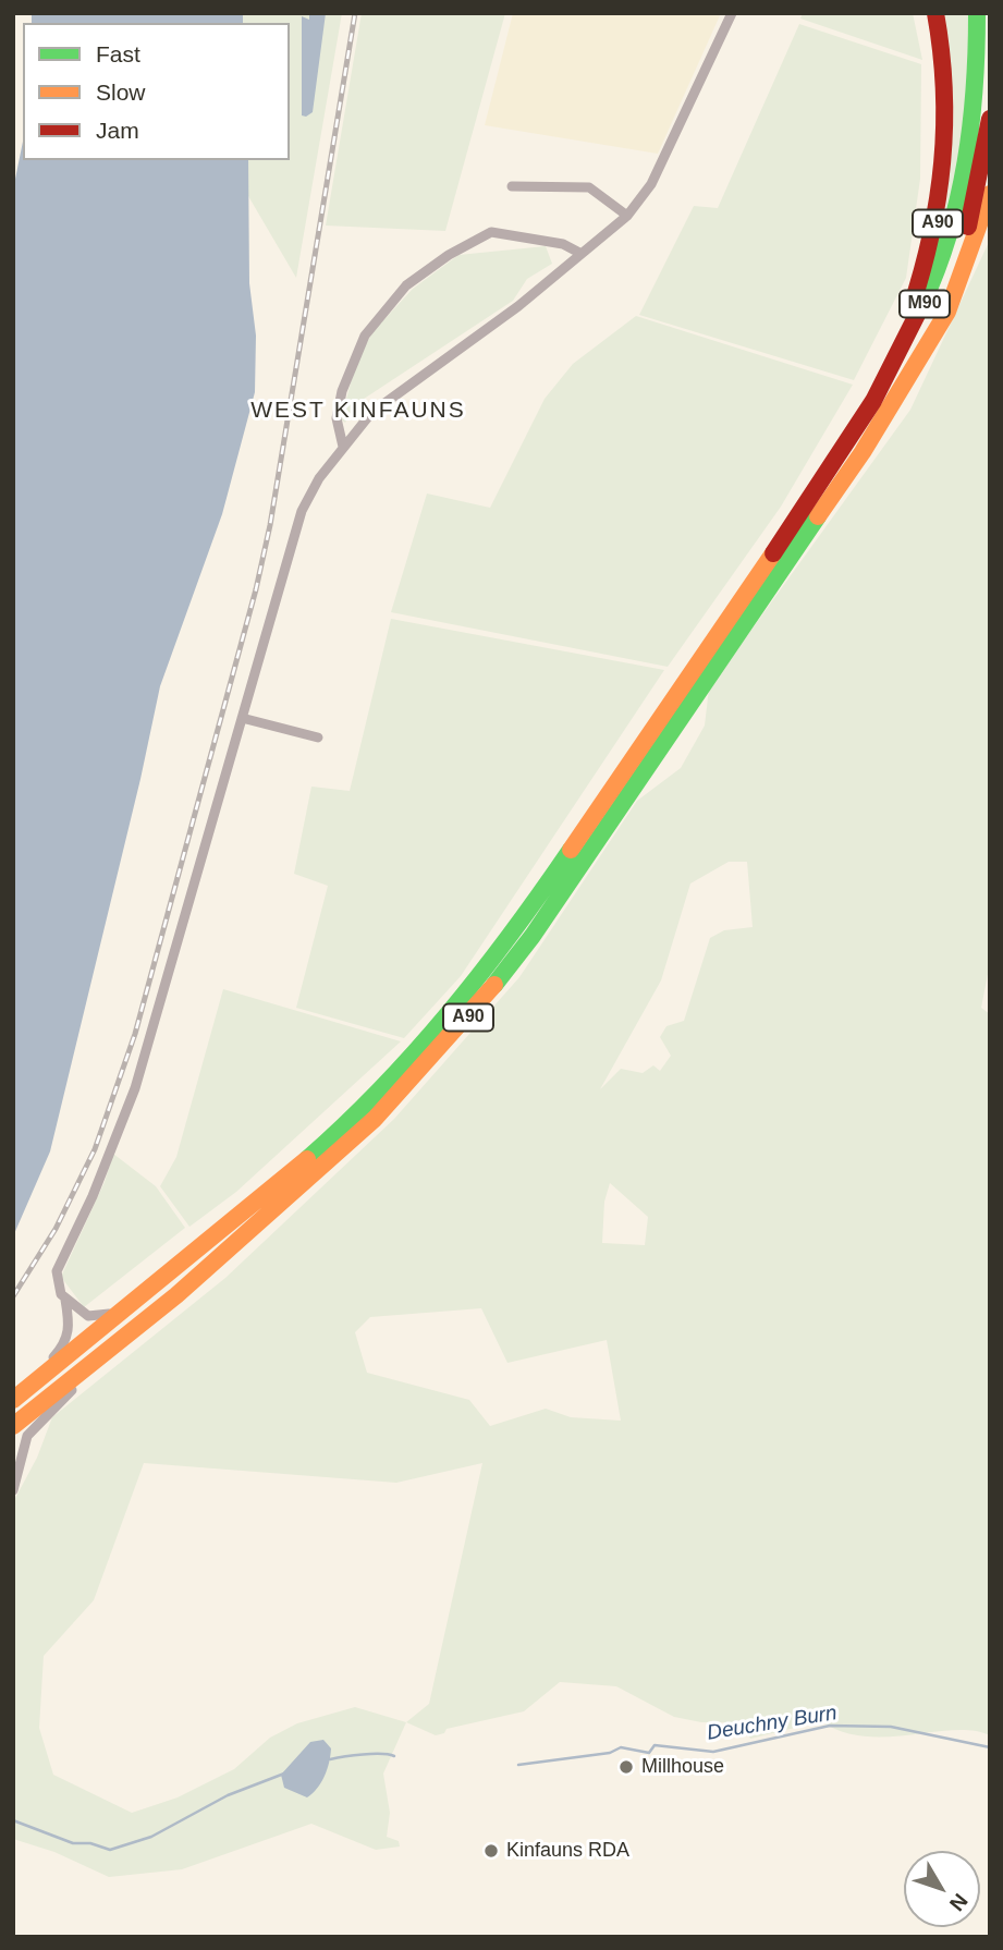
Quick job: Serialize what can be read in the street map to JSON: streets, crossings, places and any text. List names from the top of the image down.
{
  "streets": {
    "highway": ["A90", "M90"]
  },
  "crossings": [
    ["A90", "M90"]
  ],
  "districts": ["WEST KINFAUNS"],
  "water": ["Deuchny Burn"],
  "places": ["Millhouse", "Kinfauns RDA"],
  "legend": ["Fast", "Slow", "Jam"],
  "north": "bottom right"
}
